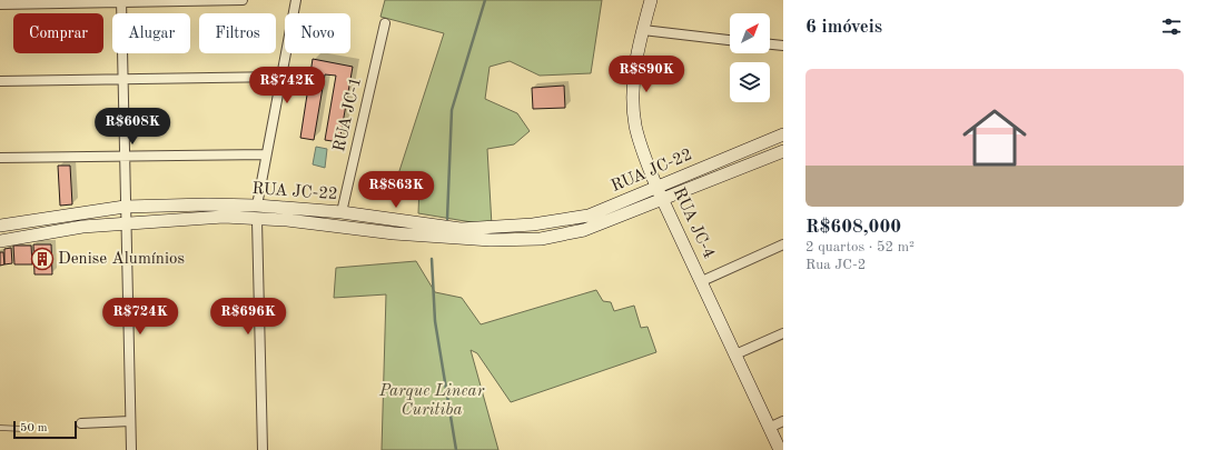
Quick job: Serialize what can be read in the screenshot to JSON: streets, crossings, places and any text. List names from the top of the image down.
{
  "streets": {
    "main road": ["RUA JC-22", "RUA JC-4"],
    "street": ["RUA JC-1"]
  },
  "crossings": [
    ["RUA JC-1", "RUA JC-22"],
    ["RUA JC-22", "RUA JC-4"]
  ],
  "parks": ["Parque Linear Curitiba"],
  "places": {
    "building": ["Denise Alumínios"]
  },
  "scale_bar": "50 m",
  "north": "top right",
  "page": {
    "heading": "6 imóveis",
    "chip": [
      "Comprar",
      "Alugar",
      "Filtros",
      "Novo"
    ],
    "list": [
      {
        "name": "R$608,000",
        "note": "2 quartos · 52 m² · Rua JC-2"
      }
    ],
    "price": [
      "R$890K",
      "R$742K",
      "R$608K",
      "R$863K",
      "R$724K",
      "R$696K"
    ],
    "scale": "50 m"
  }
}
